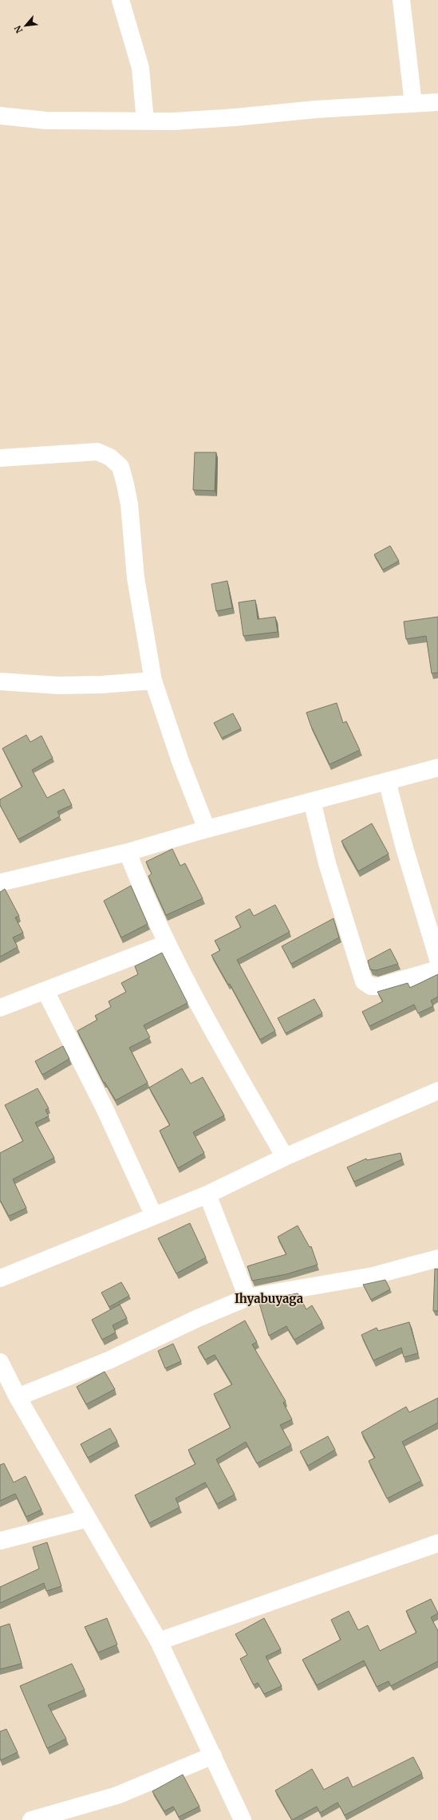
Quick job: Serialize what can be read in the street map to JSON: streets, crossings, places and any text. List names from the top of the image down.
{
  "districts": ["Ihyabuyaga"],
  "north": "bottom left"
}
